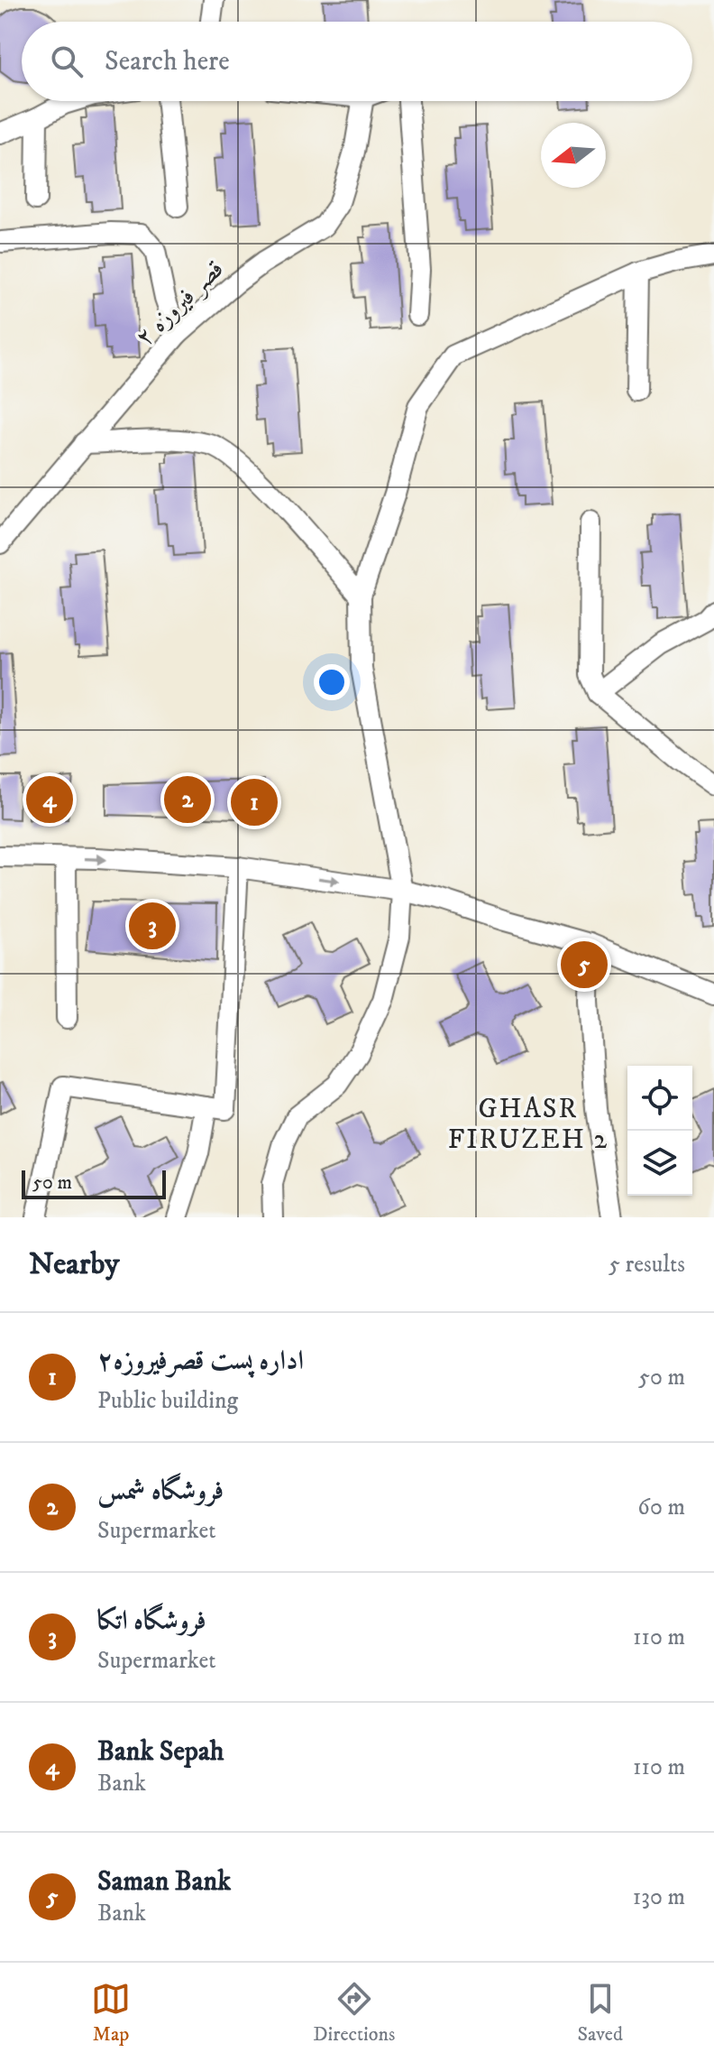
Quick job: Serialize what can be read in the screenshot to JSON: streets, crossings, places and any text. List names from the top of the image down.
{
  "streets": {
    "street": ["قصر فیروزه ۲"]
  },
  "districts": ["GHASR FIRUZEH 2"],
  "scale_bar": "50 m",
  "north": "left",
  "page": {
    "search": "Search here",
    "pins": [
      "2",
      "4",
      "1",
      "3",
      "5"
    ],
    "scale": "50 m",
    "heading": ["Nearby", "5 results"],
    "list": [
      {
        "mark": "1",
        "name": "اداره پست قصرفیروزه۲",
        "note": "Public building",
        "value": "50 m"
      },
      {
        "mark": "2",
        "name": "فروشگاه شمس",
        "note": "Supermarket",
        "value": "60 m"
      },
      {
        "mark": "3",
        "name": "فروشگاه اتکا",
        "note": "Supermarket",
        "value": "110 m"
      },
      {
        "mark": "4",
        "name": "Bank Sepah",
        "note": "Bank",
        "value": "110 m"
      },
      {
        "mark": "5",
        "name": "Saman Bank",
        "note": "Bank",
        "value": "130 m"
      }
    ],
    "nav": ["Map", "Directions", "Saved"]
  }
}
